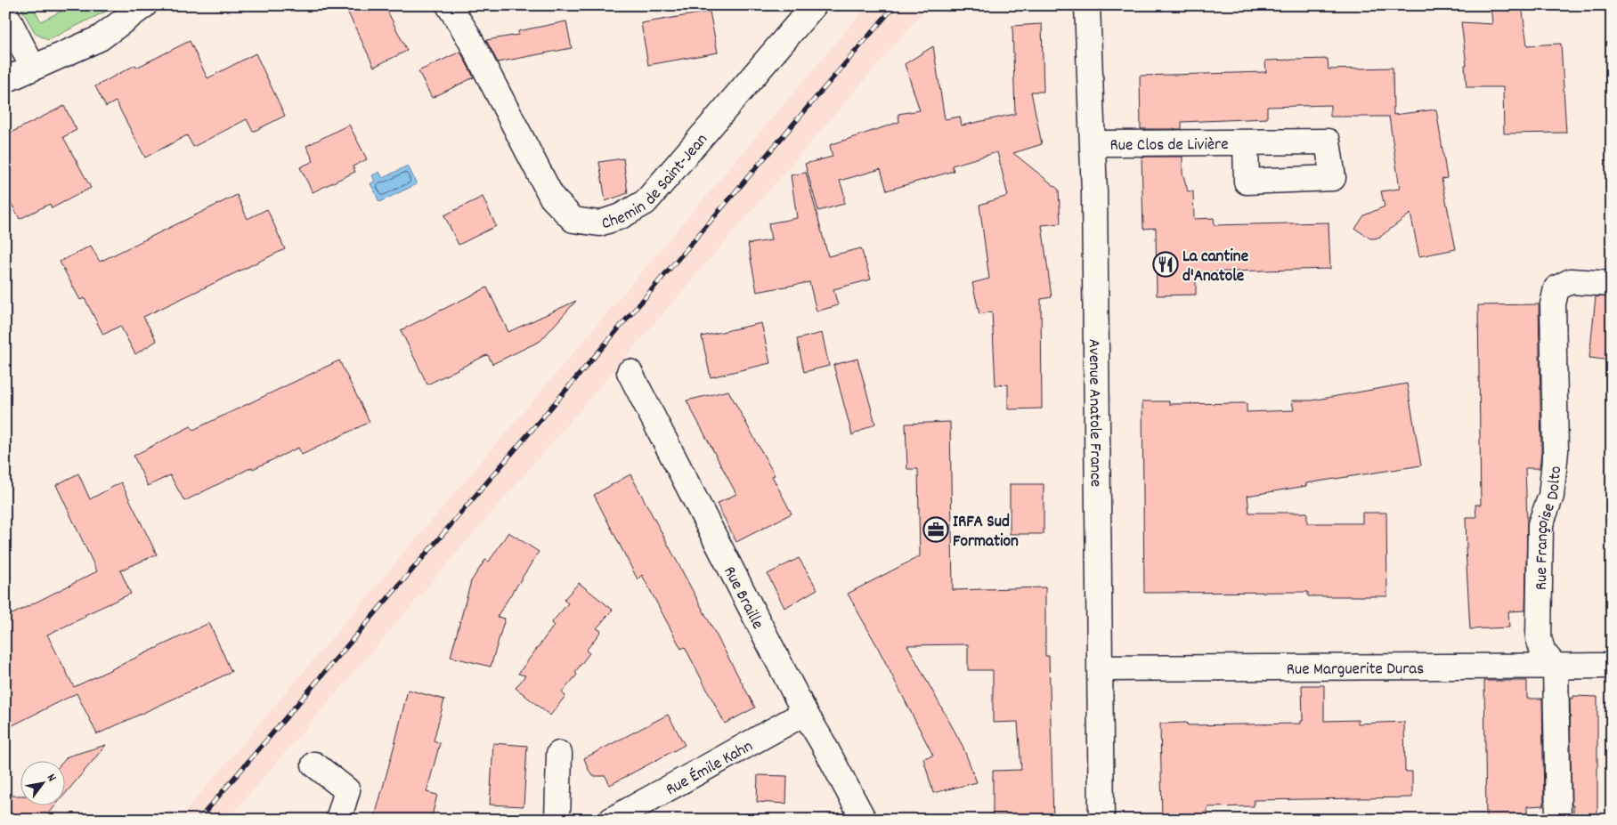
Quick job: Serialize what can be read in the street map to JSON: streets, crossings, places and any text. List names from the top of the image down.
{
  "streets": {
    "street": [
      "Rue Clos de Livière",
      "Chemin de Saint-Jean",
      "Avenue Anatole France",
      "Rue Françoise Dolto",
      "Rue Braille",
      "Rue Marguerite Duras",
      "Rue Émile Kahn"
    ]
  },
  "crossings": [
    ["Rue Clos de Livière", "Avenue Anatole France"],
    ["Avenue Anatole France", "Rue Marguerite Duras"],
    ["Rue Françoise Dolto", "Rue Marguerite Duras"],
    ["Rue Braille", "Rue Émile Kahn"]
  ],
  "places": {
    "restaurant": ["La cantine d'Anatole"],
    "office": ["IRFA Sud Formation"]
  },
  "north": "top right"
}
